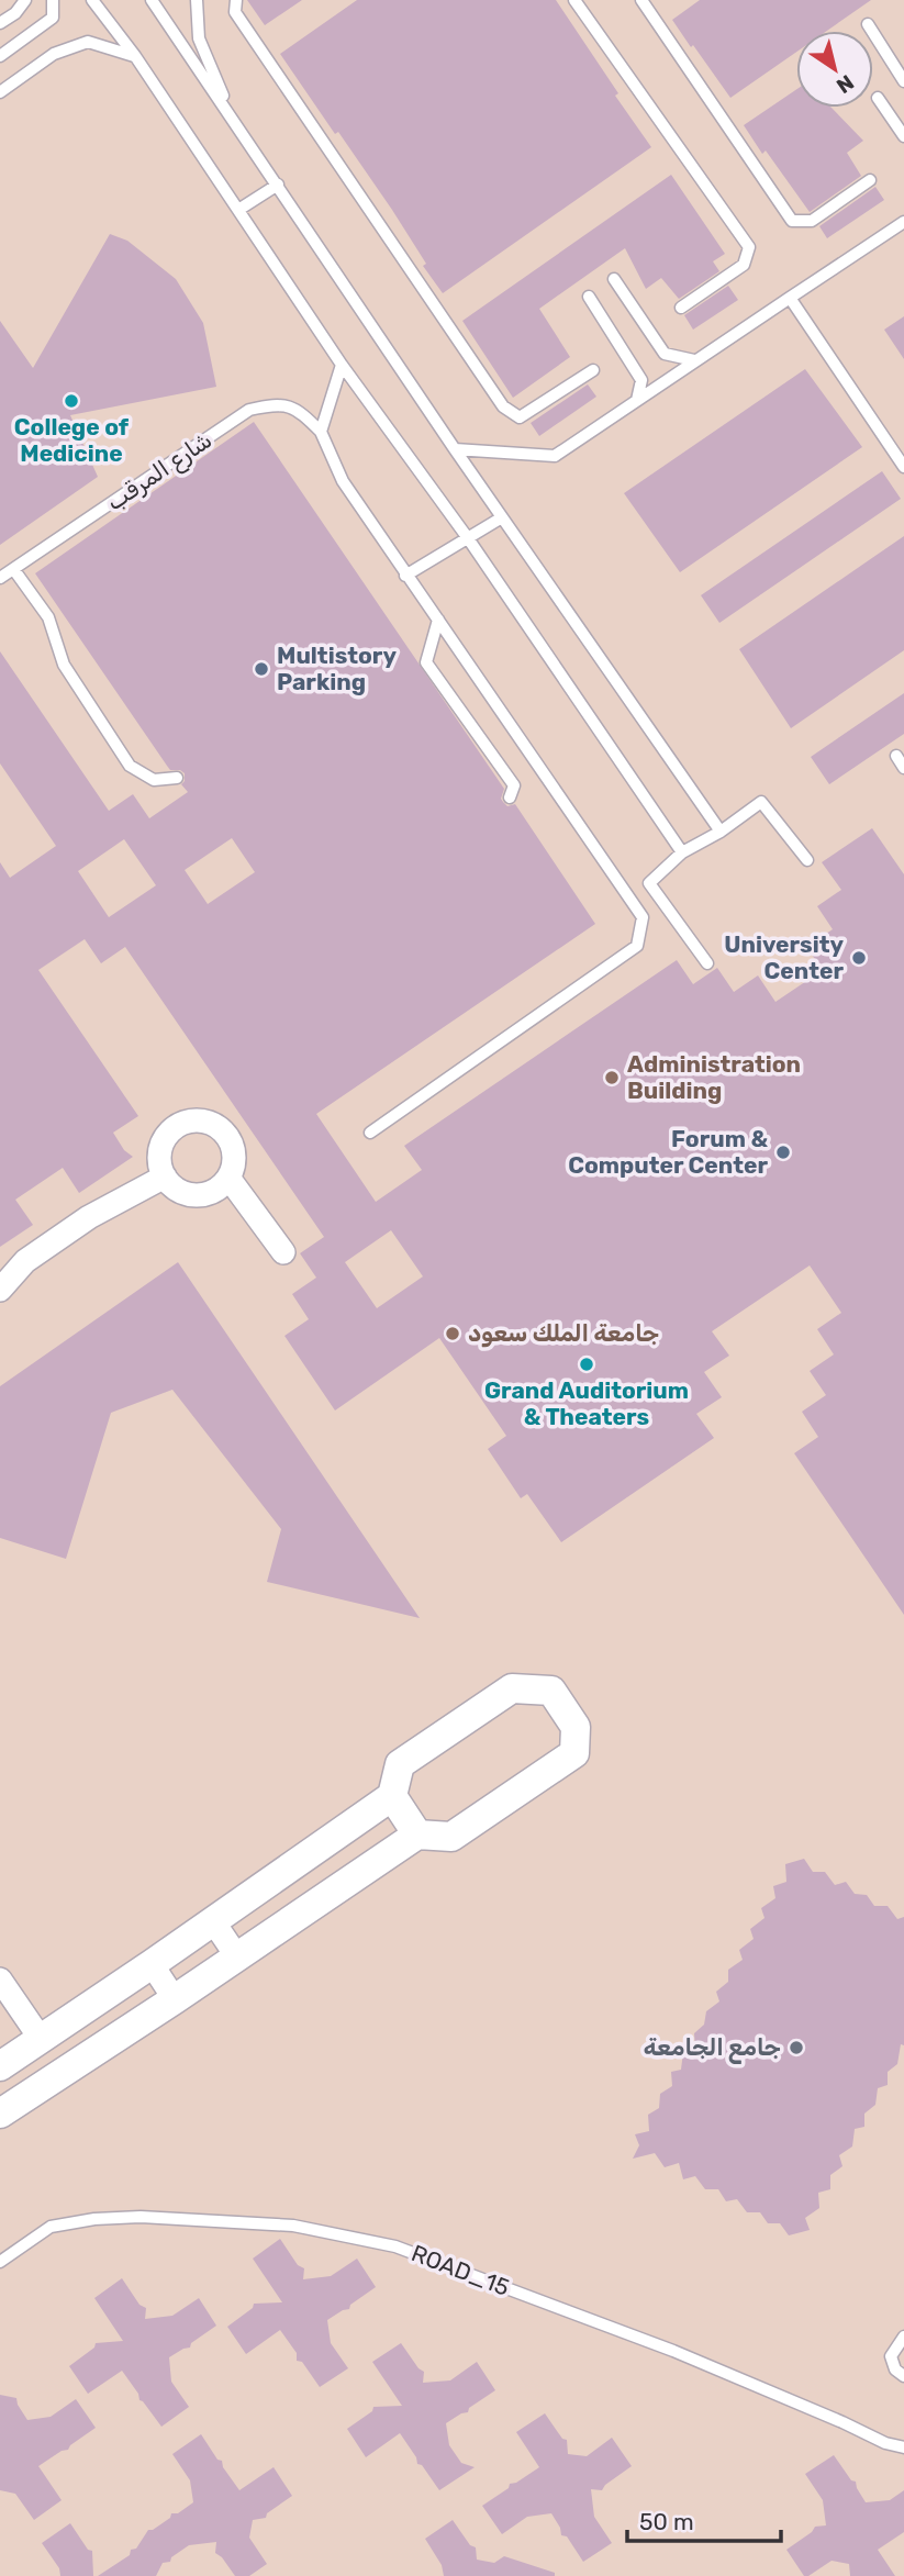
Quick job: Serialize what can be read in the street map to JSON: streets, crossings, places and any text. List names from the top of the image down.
{
  "streets": {
    "lane": ["شارع المرقب", "ROAD_15"]
  },
  "places": [
    "College of Medicine",
    "Multistory Parking",
    "University Center",
    "Administration Building",
    "Forum & Computer Center",
    "جامعة الملك سعود",
    "Grand Auditorium & Theaters",
    "جامع الجامعة"
  ],
  "scale_bar": "50 m",
  "north": "bottom right"
}
